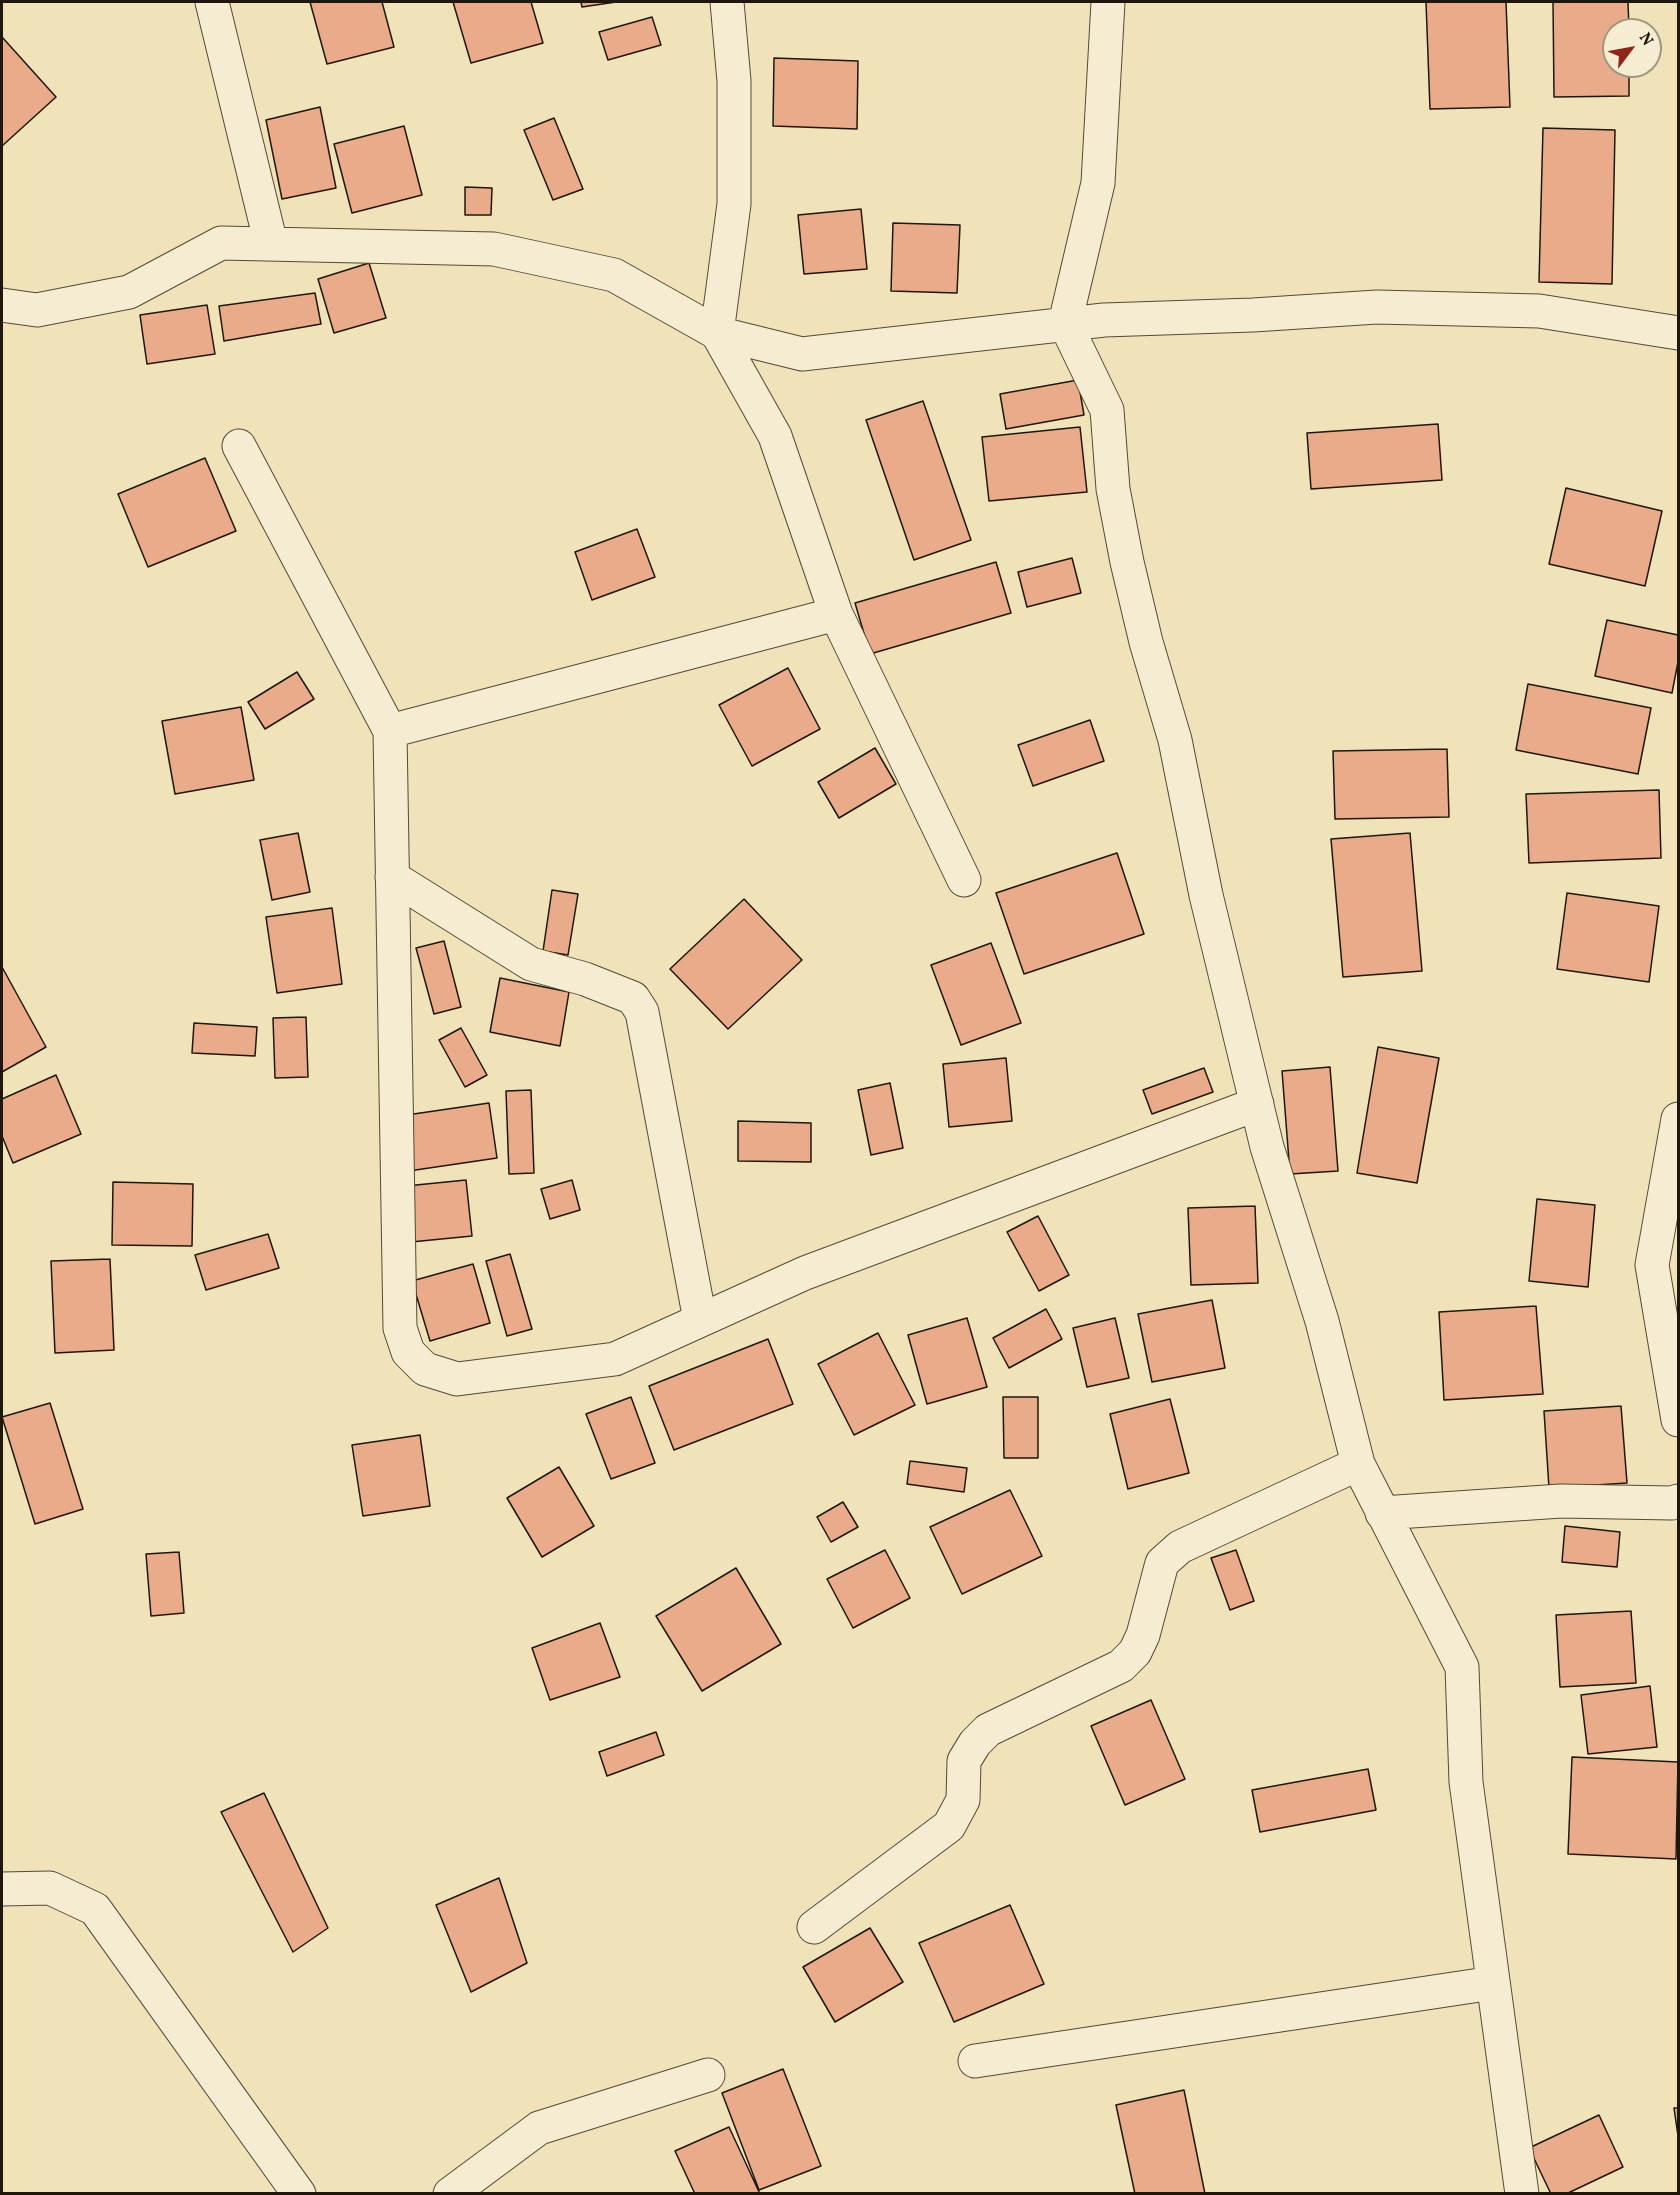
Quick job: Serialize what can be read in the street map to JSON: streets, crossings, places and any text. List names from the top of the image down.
{
  "north": "top right"
}
